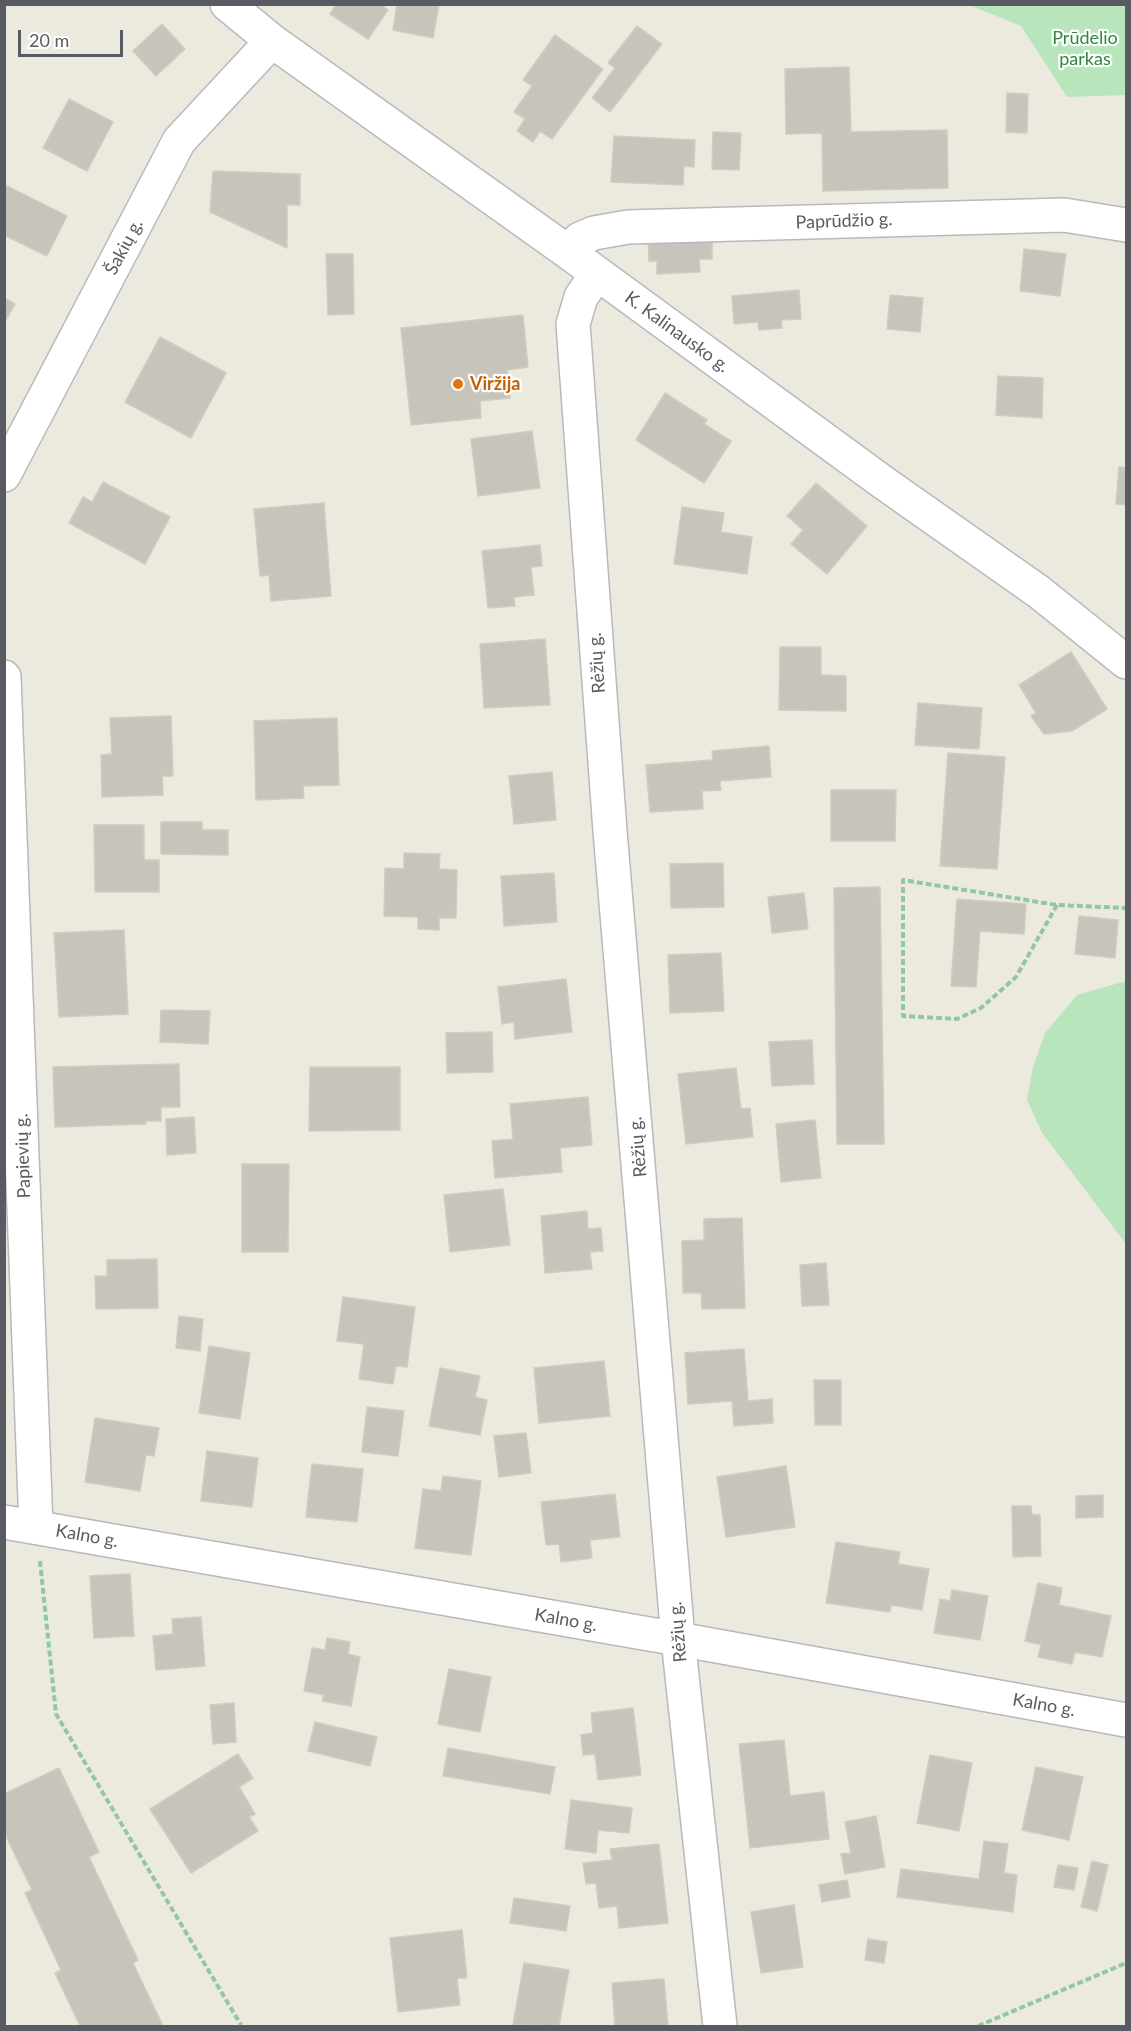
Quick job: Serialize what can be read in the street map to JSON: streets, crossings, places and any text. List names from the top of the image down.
{
  "streets": {
    "street": [
      "Paprūdžio g.",
      "Šakių g.",
      "K. Kalinausko g.",
      "Rėžių g.",
      "Papievių g.",
      "Kalno g."
    ]
  },
  "crossings": [
    ["Paprūdžio g.", "K. Kalinausko g."],
    ["Šakių g.", "K. Kalinausko g."],
    ["K. Kalinausko g.", "Rėžių g."],
    ["Rėžių g.", "Kalno g."],
    ["Papievių g.", "Kalno g."]
  ],
  "parks": ["Prūdelio parkas"],
  "places": ["Viržija"],
  "scale_bar": "20 m"
}
